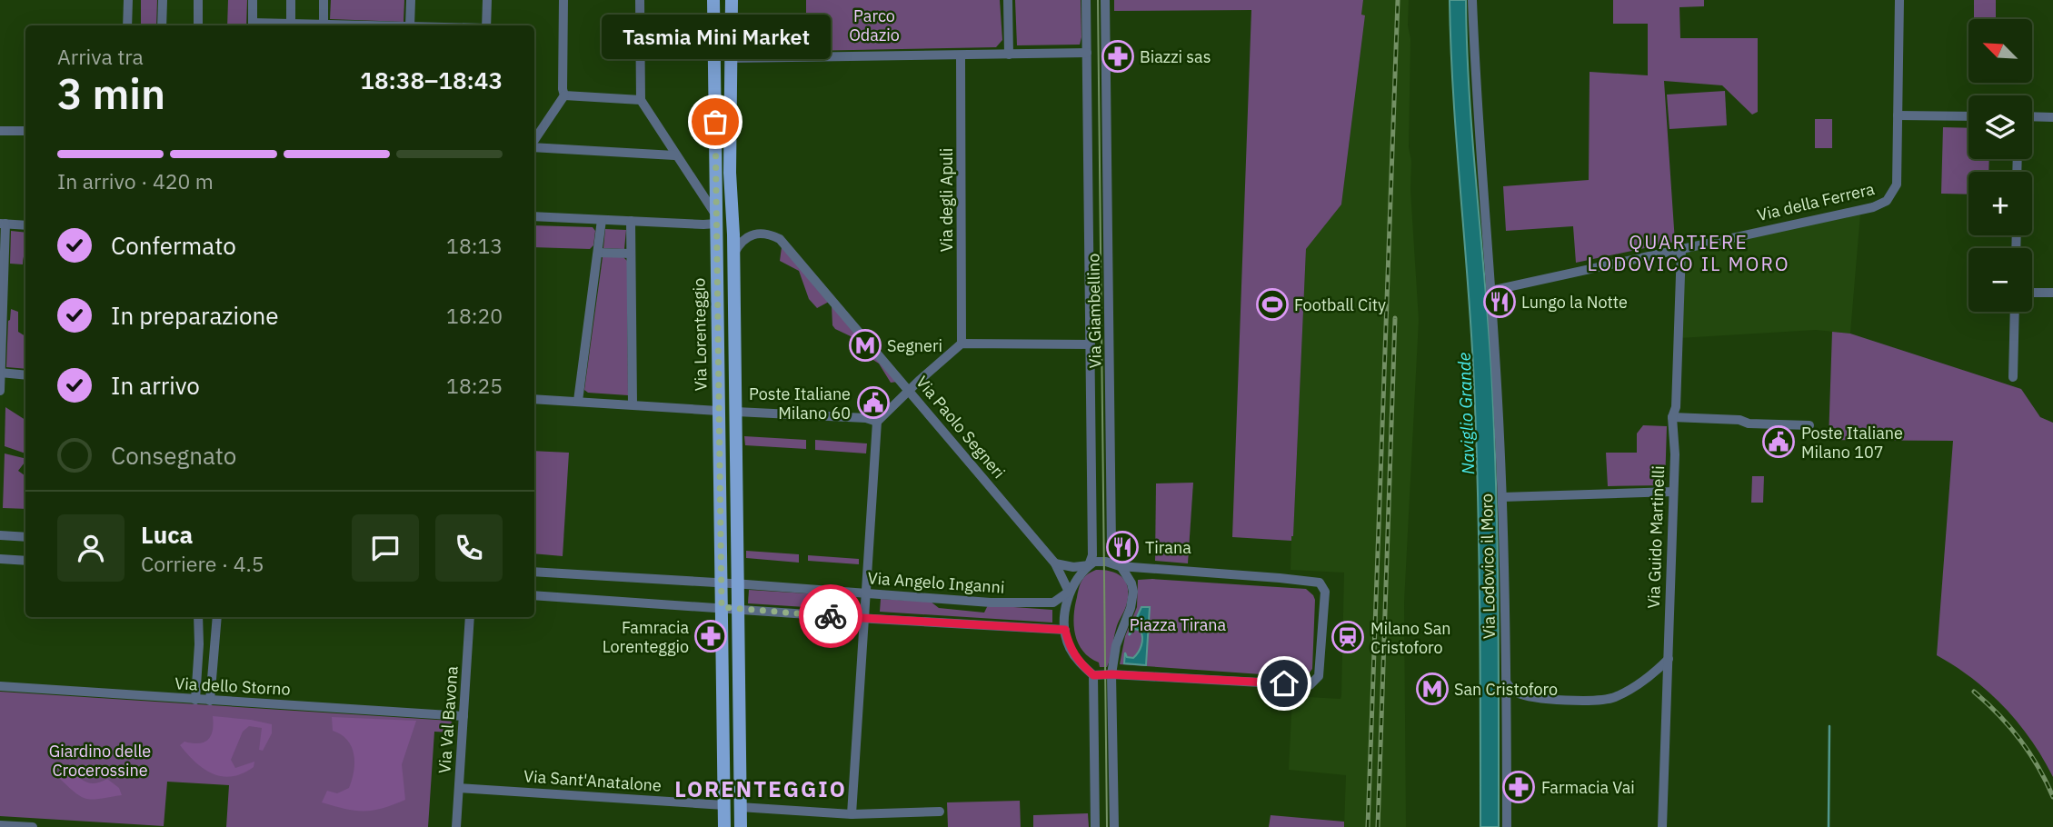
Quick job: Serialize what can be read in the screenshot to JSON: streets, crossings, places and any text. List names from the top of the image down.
{
  "streets": {
    "main road": ["Via Lorenteggio"],
    "street": [
      "Via degli Apuli",
      "Via della Ferrera",
      "Via Giambellino",
      "Via Paolo Segneri",
      "Via Guido Martinelli",
      "Via Lodovico il Moro",
      "Via Angelo Inganni",
      "Via dello Storno",
      "Via Val Bavona",
      "Via Sant'Anatalone"
    ]
  },
  "crossings": [
    ["Via della Ferrera", "Via Guido Martinelli"],
    ["Via della Ferrera", "Via Lodovico il Moro"],
    ["Via Lorenteggio", "Via Angelo Inganni"],
    ["Via Lorenteggio", "Via Sant'Anatalone"],
    ["Via Paolo Segneri", "Via Angelo Inganni"],
    ["Via dello Storno", "Via Val Bavona"],
    ["Via Val Bavona", "Via Sant'Anatalone"]
  ],
  "districts": ["QUARTIERE LODOVICO IL MORO", "LORENTEGGIO"],
  "water": ["Naviglio Grande"],
  "parks": ["Parco Odazio", "Piazza Tirana", "Giardino delle Crocerossine"],
  "places": {
    "pharmacy": ["Biazzi sas", "Famracia Lorenteggio", "Farmacia Vai"],
    "other": ["Tasmia Mini Market"],
    "restaurant": ["Lungo la Notte", "Tirana"],
    "sports": ["Football City"],
    "metro station": ["Segneri", "San Cristoforo"],
    "public building": ["Poste Italiane Milano 60", "Poste Italiane Milano 107"],
    "station": ["Milano San Cristoforo"]
  },
  "north": "top left",
  "page": {
    "bubble": "Tasmia Mini Market",
    "map_buttons": ["+", "−"],
    "heading": ["3 min", "Arriva tra", "18:38–18:43"],
    "panel": ["Luca", "Corriere · 4.5"],
    "bar": "In arrivo · 420 m",
    "list": [
      ["Confermato", "18:13"],
      ["In preparazione", "18:20"],
      ["In arrivo", "18:25"],
      "Consegnato"
    ]
  }
}
